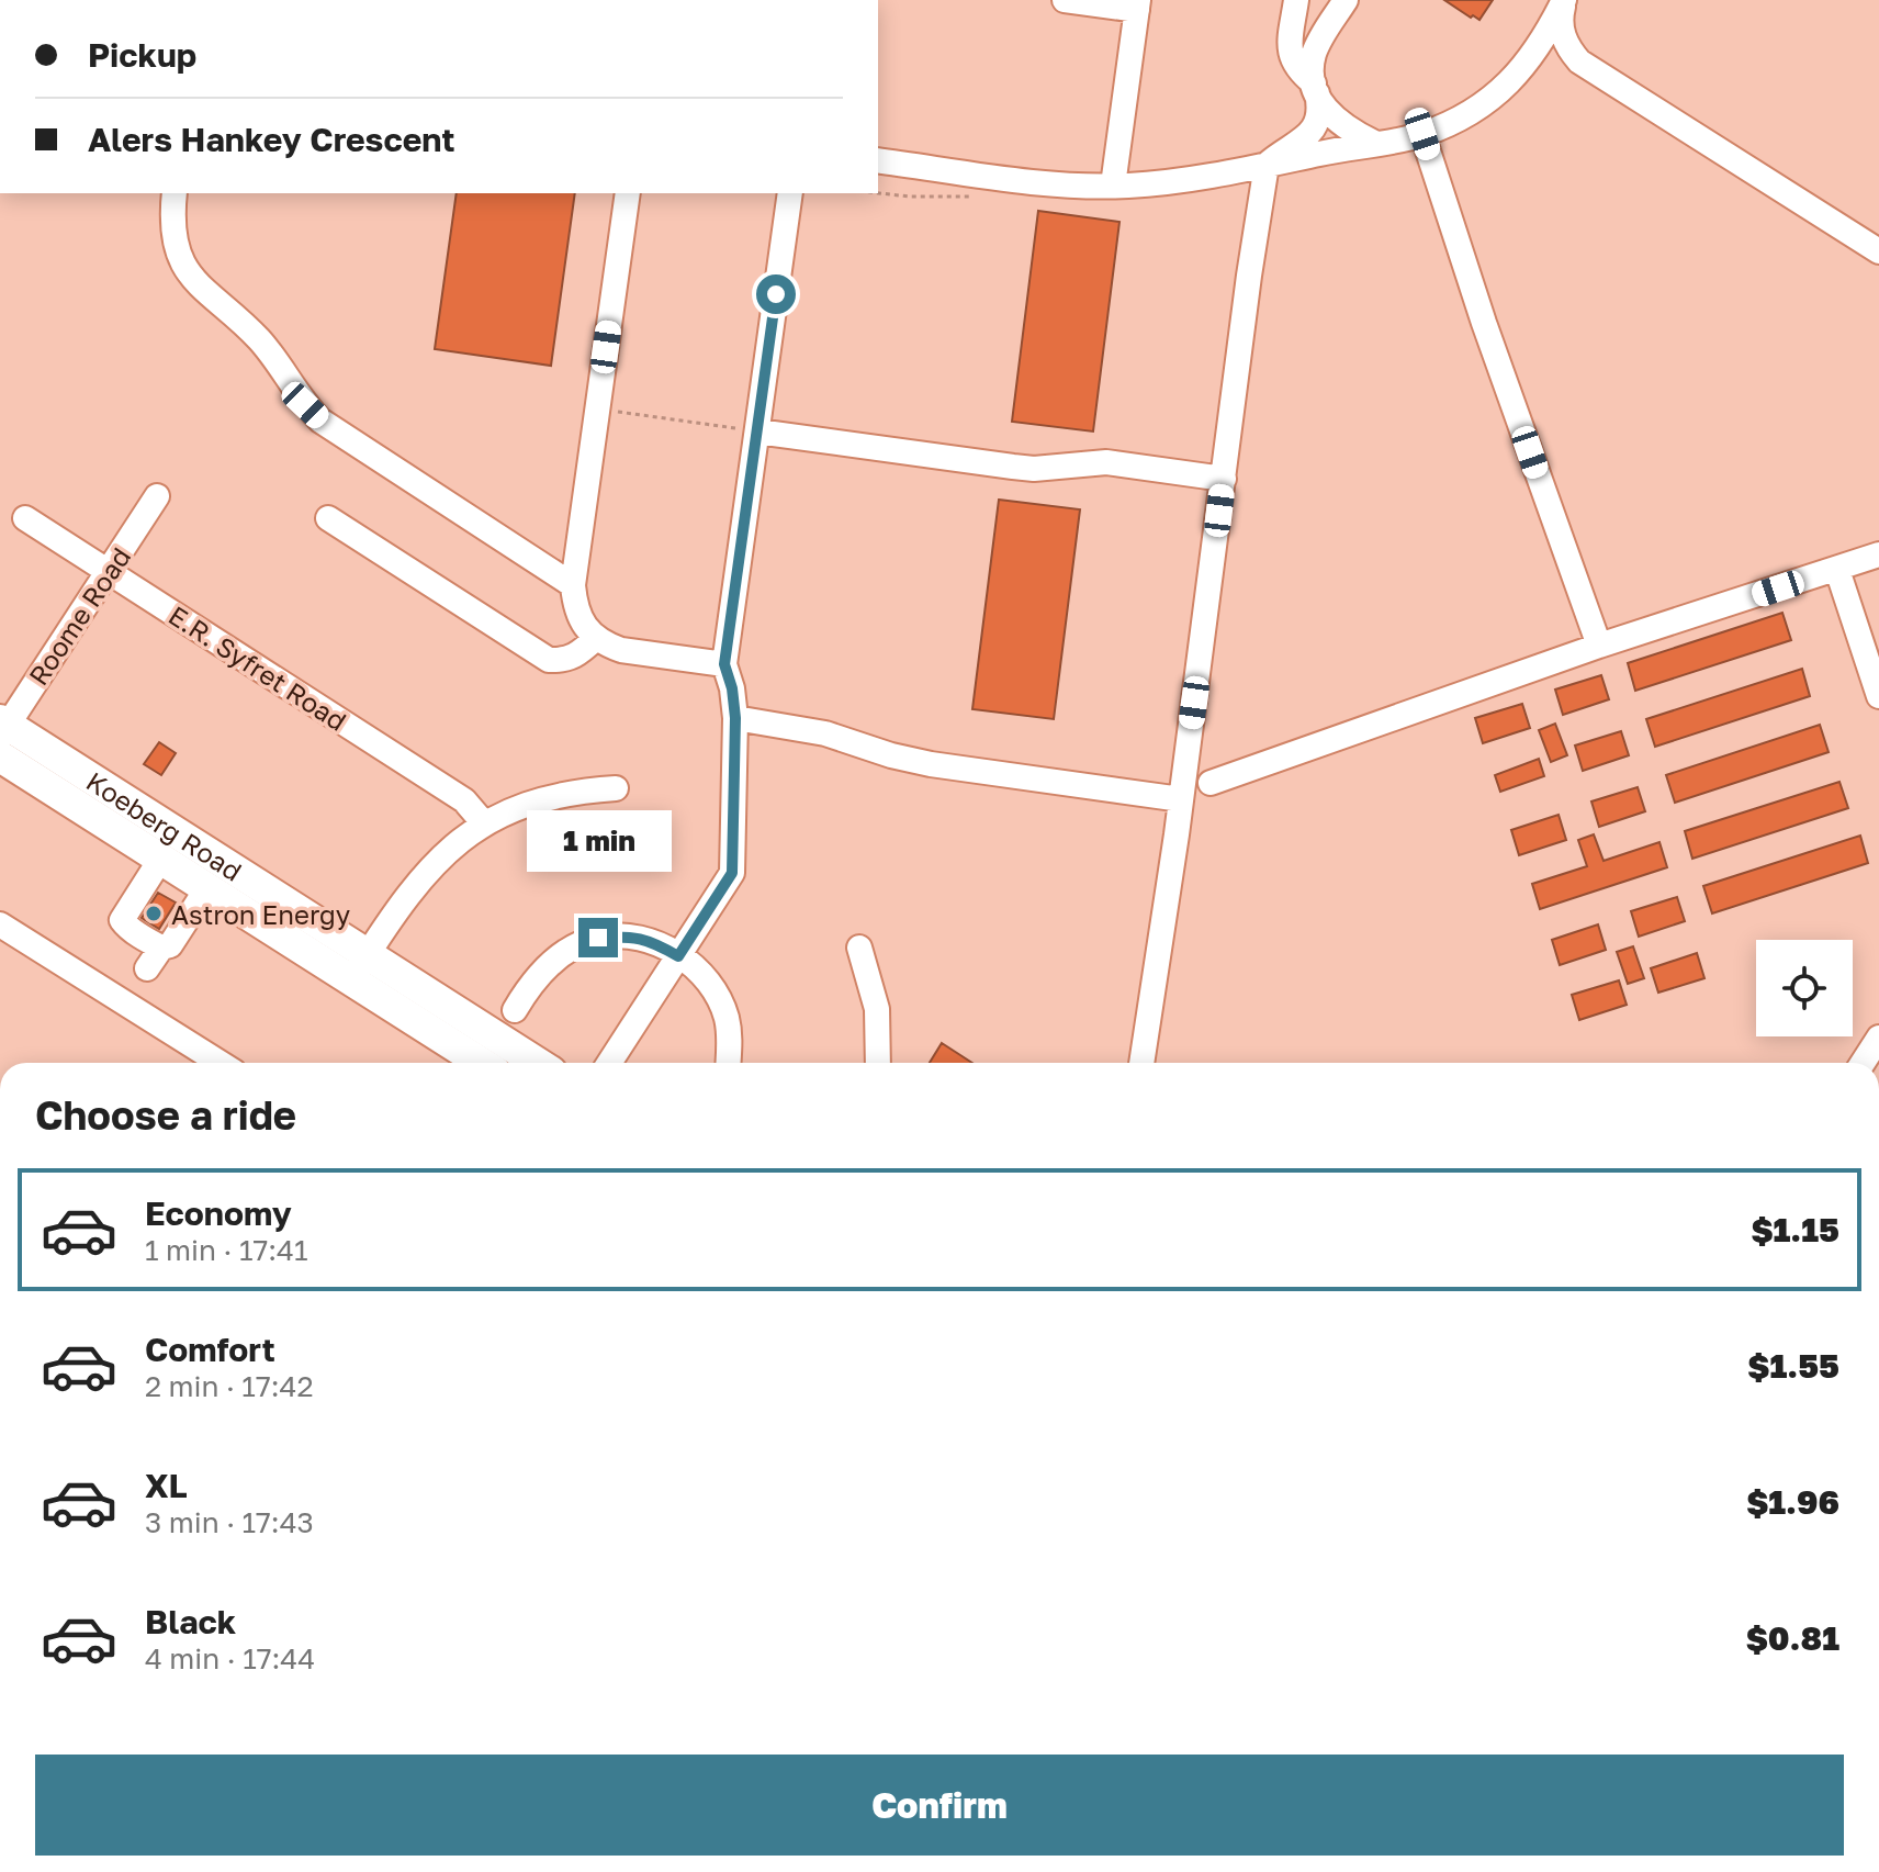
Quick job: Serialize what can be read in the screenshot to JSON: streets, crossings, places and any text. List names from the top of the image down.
{
  "streets": {
    "main road": ["Koeberg Road"],
    "street": ["Roome Road", "E.R. Syfret Road"]
  },
  "crossings": [
    ["Roome Road", "E.R. Syfret Road"],
    ["Roome Road", "Koeberg Road"]
  ],
  "places": ["Astron Energy"],
  "page": {
    "banner": ["Pickup", "Alers Hankey Crescent"],
    "bubble": "1 min",
    "heading": "Choose a ride",
    "list": [
      {
        "name": "Economy",
        "note": "1 min · 17:41",
        "value": "$1.15"
      },
      {
        "name": "Comfort",
        "note": "2 min · 17:42",
        "value": "$1.55"
      },
      {
        "name": "XL",
        "note": "3 min · 17:43",
        "value": "$1.96"
      },
      {
        "name": "Black",
        "note": "4 min · 17:44",
        "value": "$0.81"
      }
    ],
    "buttons": "Confirm"
  }
}
